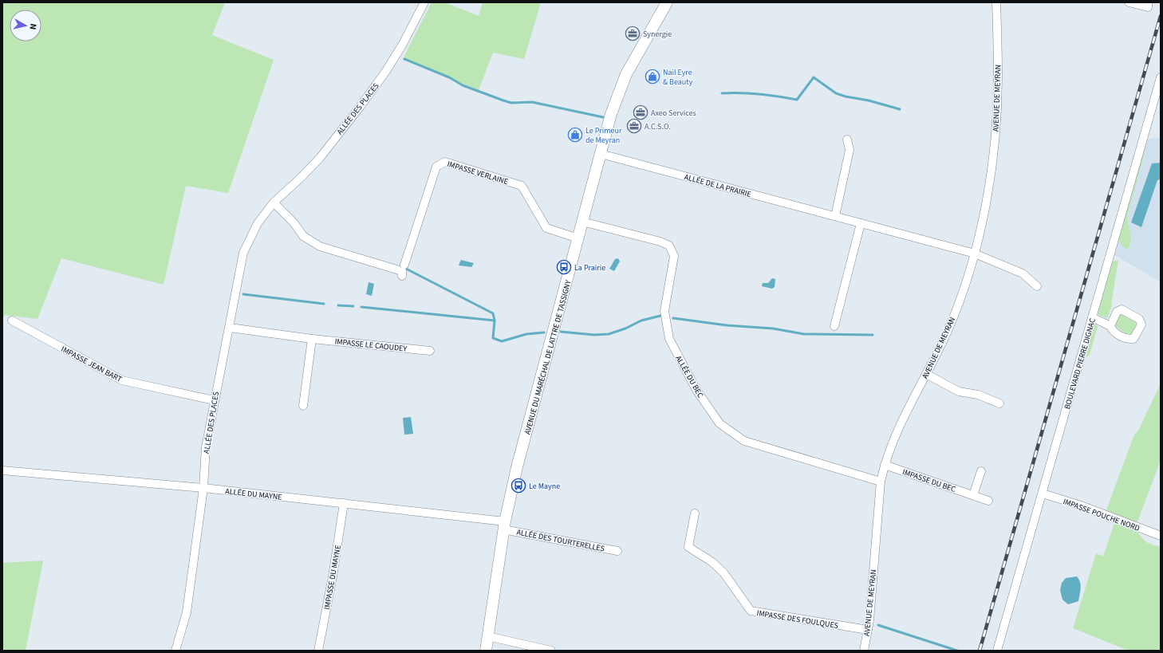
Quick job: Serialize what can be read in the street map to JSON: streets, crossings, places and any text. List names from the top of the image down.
{
  "streets": {
    "main road": ["AVENUE DU MARÉCHAL DE LATTRE DE TASSIGNY"],
    "street": [
      "AVENUE DE MEYRAN",
      "ALLÉE DES PLACES",
      "IMPASSE VERLAINE",
      "ALLÉE DE LA PRAIRIE",
      "IMPASSE LE CAOUDEY",
      "IMPASSE JEAN BART",
      "BOULEVARD PIERRE DIGNAC",
      "ALLÉE DU BEC",
      "IMPASSE DU BEC",
      "ALLÉE DU MAYNE",
      "IMPASSE POUCHE NORD",
      "ALLÉE DES TOURTERELLES",
      "IMPASSE DU MAYNE",
      "IMPASSE DES FOULQUES"
    ]
  },
  "crossings": [
    ["AVENUE DE MEYRAN", "ALLÉE DE LA PRAIRIE"],
    ["AVENUE DE MEYRAN", "ALLÉE DU BEC"],
    ["AVENUE DE MEYRAN", "IMPASSE DU BEC"],
    ["AVENUE DE MEYRAN", "IMPASSE DES FOULQUES"],
    ["ALLÉE DES PLACES", "IMPASSE LE CAOUDEY"],
    ["ALLÉE DES PLACES", "IMPASSE JEAN BART"],
    ["ALLÉE DES PLACES", "ALLÉE DU MAYNE"],
    ["IMPASSE VERLAINE", "AVENUE DU MARÉCHAL DE LATTRE DE TASSIGNY"],
    ["ALLÉE DE LA PRAIRIE", "AVENUE DU MARÉCHAL DE LATTRE DE TASSIGNY"],
    ["AVENUE DU MARÉCHAL DE LATTRE DE TASSIGNY", "ALLÉE DU BEC"],
    ["AVENUE DU MARÉCHAL DE LATTRE DE TASSIGNY", "ALLÉE DU MAYNE"],
    ["AVENUE DU MARÉCHAL DE LATTRE DE TASSIGNY", "ALLÉE DES TOURTERELLES"],
    ["BOULEVARD PIERRE DIGNAC", "IMPASSE POUCHE NORD"],
    ["ALLÉE DU MAYNE", "ALLÉE DES TOURTERELLES"],
    ["ALLÉE DU MAYNE", "IMPASSE DU MAYNE"]
  ],
  "places": {
    "office": ["Synergie", "Axeo Services", "A.C.S.O."],
    "shop": ["Nail Eyre & Beauty", "Le Primeur de Meyran"],
    "bus stop": ["La Prairie", "Le Mayne"]
  },
  "north": "right"
}
